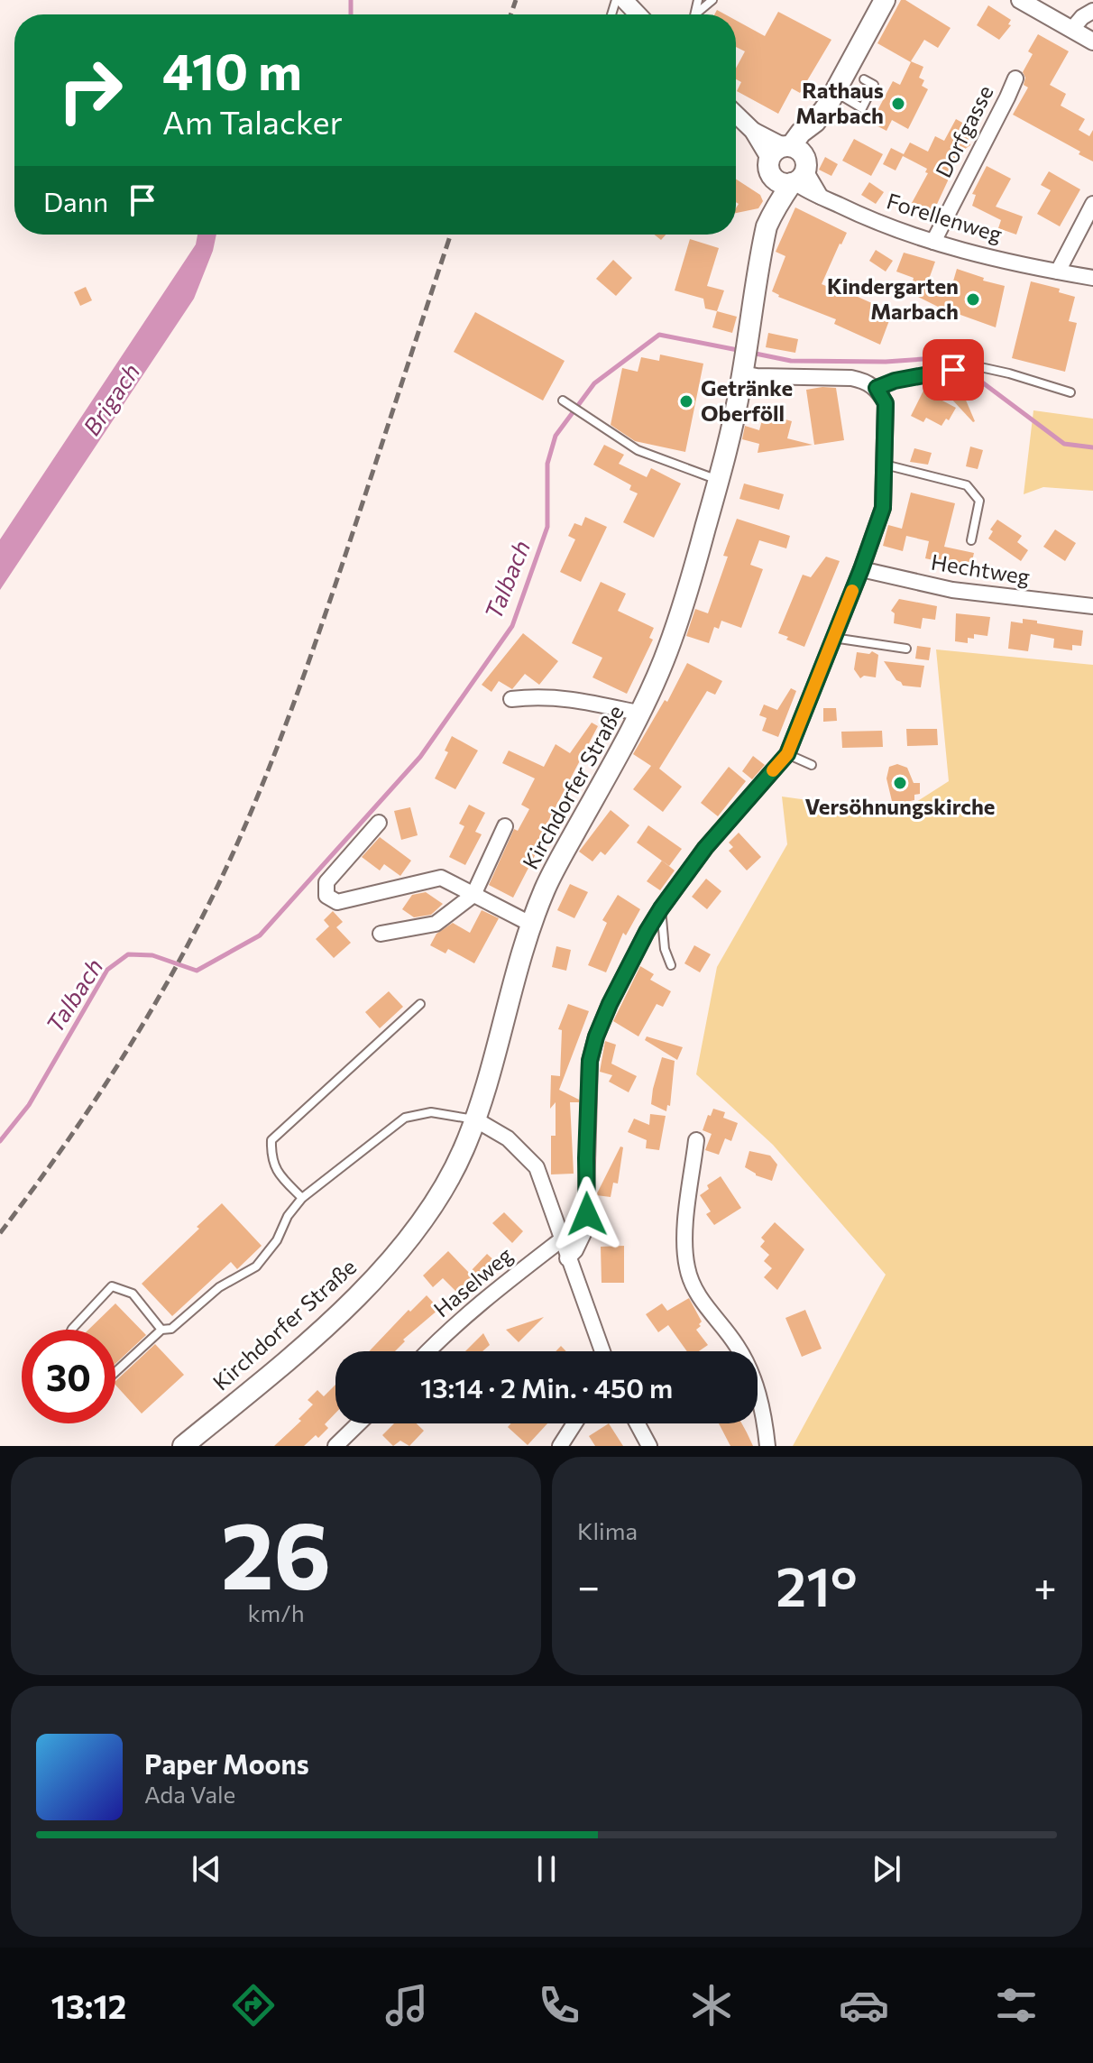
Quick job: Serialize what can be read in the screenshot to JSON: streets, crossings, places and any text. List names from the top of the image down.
{
  "streets": {
    "main road": ["Kirchdorfer Straße"],
    "street": [
      "Dorfgasse",
      "Forellenweg",
      "Hechtweg",
      "Haselweg"
    ]
  },
  "crossings": [
    ["Dorfgasse", "Forellenweg"],
    ["Forellenweg", "Kirchdorfer Straße"]
  ],
  "water": ["Brigach", "Talbach"],
  "places": [
    "Rathaus Marbach",
    "Kindergarten Marbach",
    "Getränke Oberföll",
    "Versöhnungskirche"
  ],
  "page": {
    "turn": ["410 m", "Am Talacker"],
    "then": "Dann",
    "limit": "30",
    "trip": "13:14 · 2 Min. · 450 m",
    "tile": [
      ["26", "km/h"],
      "Klima"
    ],
    "heat": ["−", "21°", "+"],
    "song": ["Paper Moons", "Ada Vale"],
    "tabs": "13:12"
  }
}
